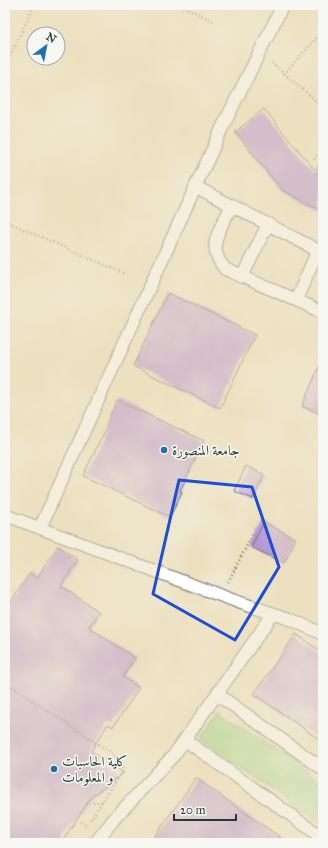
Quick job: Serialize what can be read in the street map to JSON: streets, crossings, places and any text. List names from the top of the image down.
{
  "places": ["جامعة المنصورة", "كلية الحاسبات و المعلومات"],
  "scale_bar": "20 m",
  "north": "top right"
}
